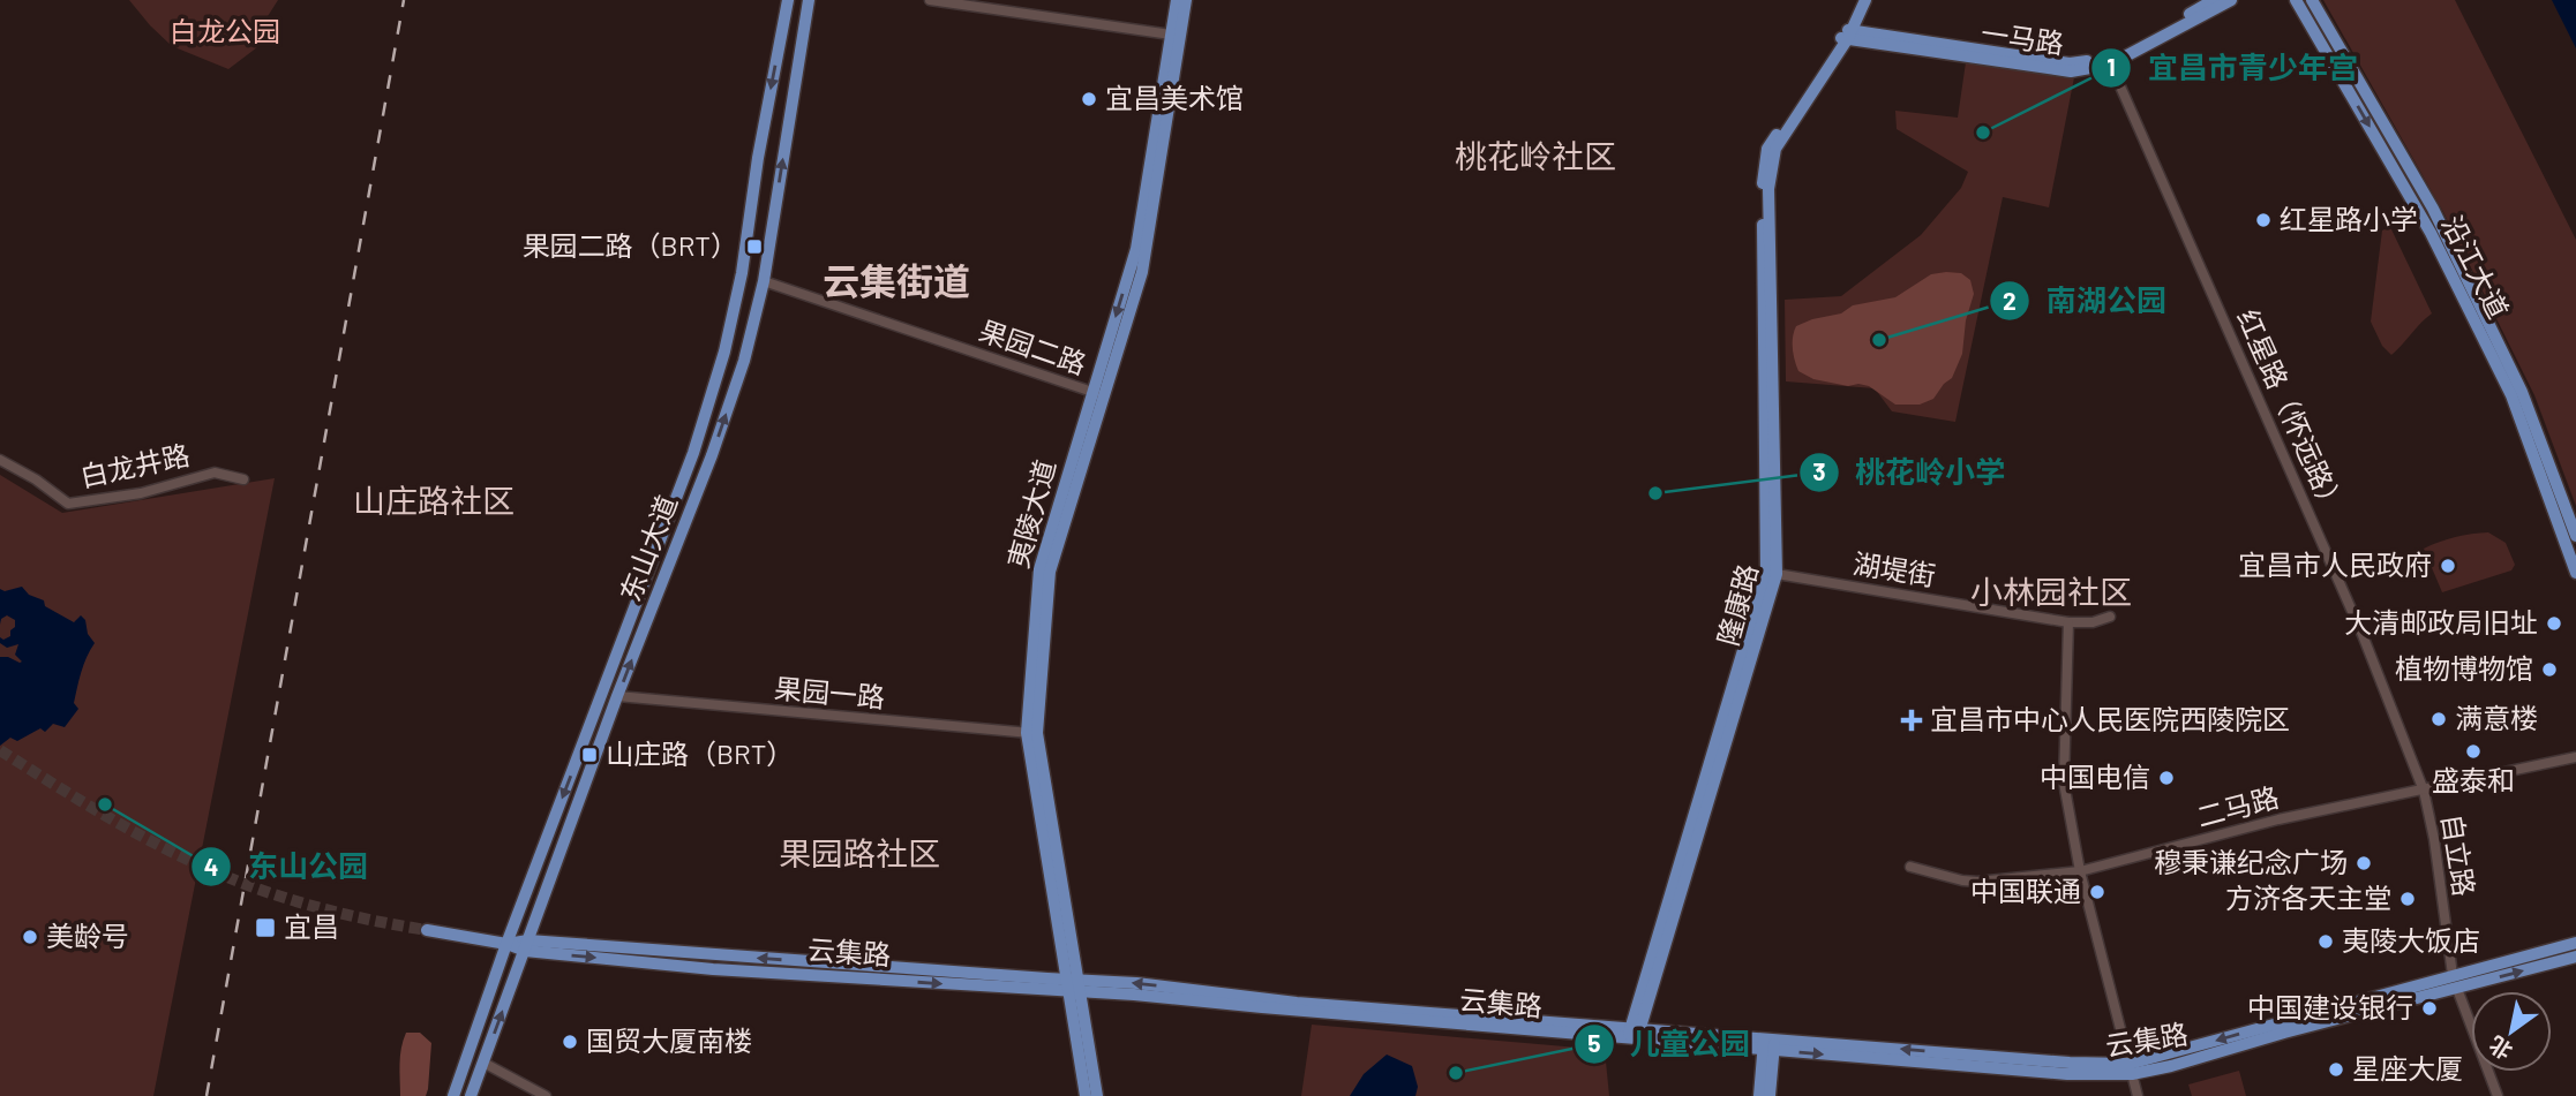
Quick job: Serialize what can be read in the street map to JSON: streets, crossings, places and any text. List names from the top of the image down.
{
  "streets": {
    "main road": [
      "一马路",
      "沿江大道",
      "夷陵大道",
      "东山大道",
      "隆康路",
      "云集路"
    ],
    "street": [
      "果园二路",
      "红星路（怀远路）",
      "白龙井路",
      "湖堤街",
      "果园一路",
      "二马路",
      "自立路"
    ]
  },
  "crossings": [
    ["一马路", "红星路（怀远路）"],
    ["一马路", "隆康路"],
    ["果园二路", "夷陵大道"],
    ["果园二路", "东山大道"],
    ["红星路（怀远路）", "二马路"],
    ["红星路（怀远路）", "自立路"],
    ["夷陵大道", "果园一路"],
    ["夷陵大道", "云集路"],
    ["东山大道", "果园一路"],
    ["东山大道", "云集路"],
    ["湖堤街", "隆康路"],
    ["隆康路", "云集路"],
    ["二马路", "自立路"],
    ["自立路", "云集路"]
  ],
  "districts": [
    "桃花岭社区",
    "云集街道",
    "山庄路社区",
    "小林园社区",
    "果园路社区"
  ],
  "parks": ["白龙公园"],
  "places": {
    "other": [
      "宜昌美术馆",
      "宜昌市青少年宫",
      "红星路小学",
      "南湖公园",
      "桃花岭小学",
      "宜昌市人民政府",
      "大清邮政局旧址",
      "植物博物馆",
      "满意楼",
      "盛泰和",
      "中国电信",
      "东山公园",
      "穆秉谦纪念广场",
      "中国联通",
      "方济各天主堂",
      "美龄号",
      "夷陵大饭店",
      "中国建设银行",
      "国贸大厦南楼",
      "星座大厦",
      "儿童公园"
    ],
    "transit": ["果园二路（BRT）", "山庄路（BRT）", "宜昌"],
    "health": ["宜昌市中心人民医院西陵院区"]
  },
  "north": "bottom left"
}
